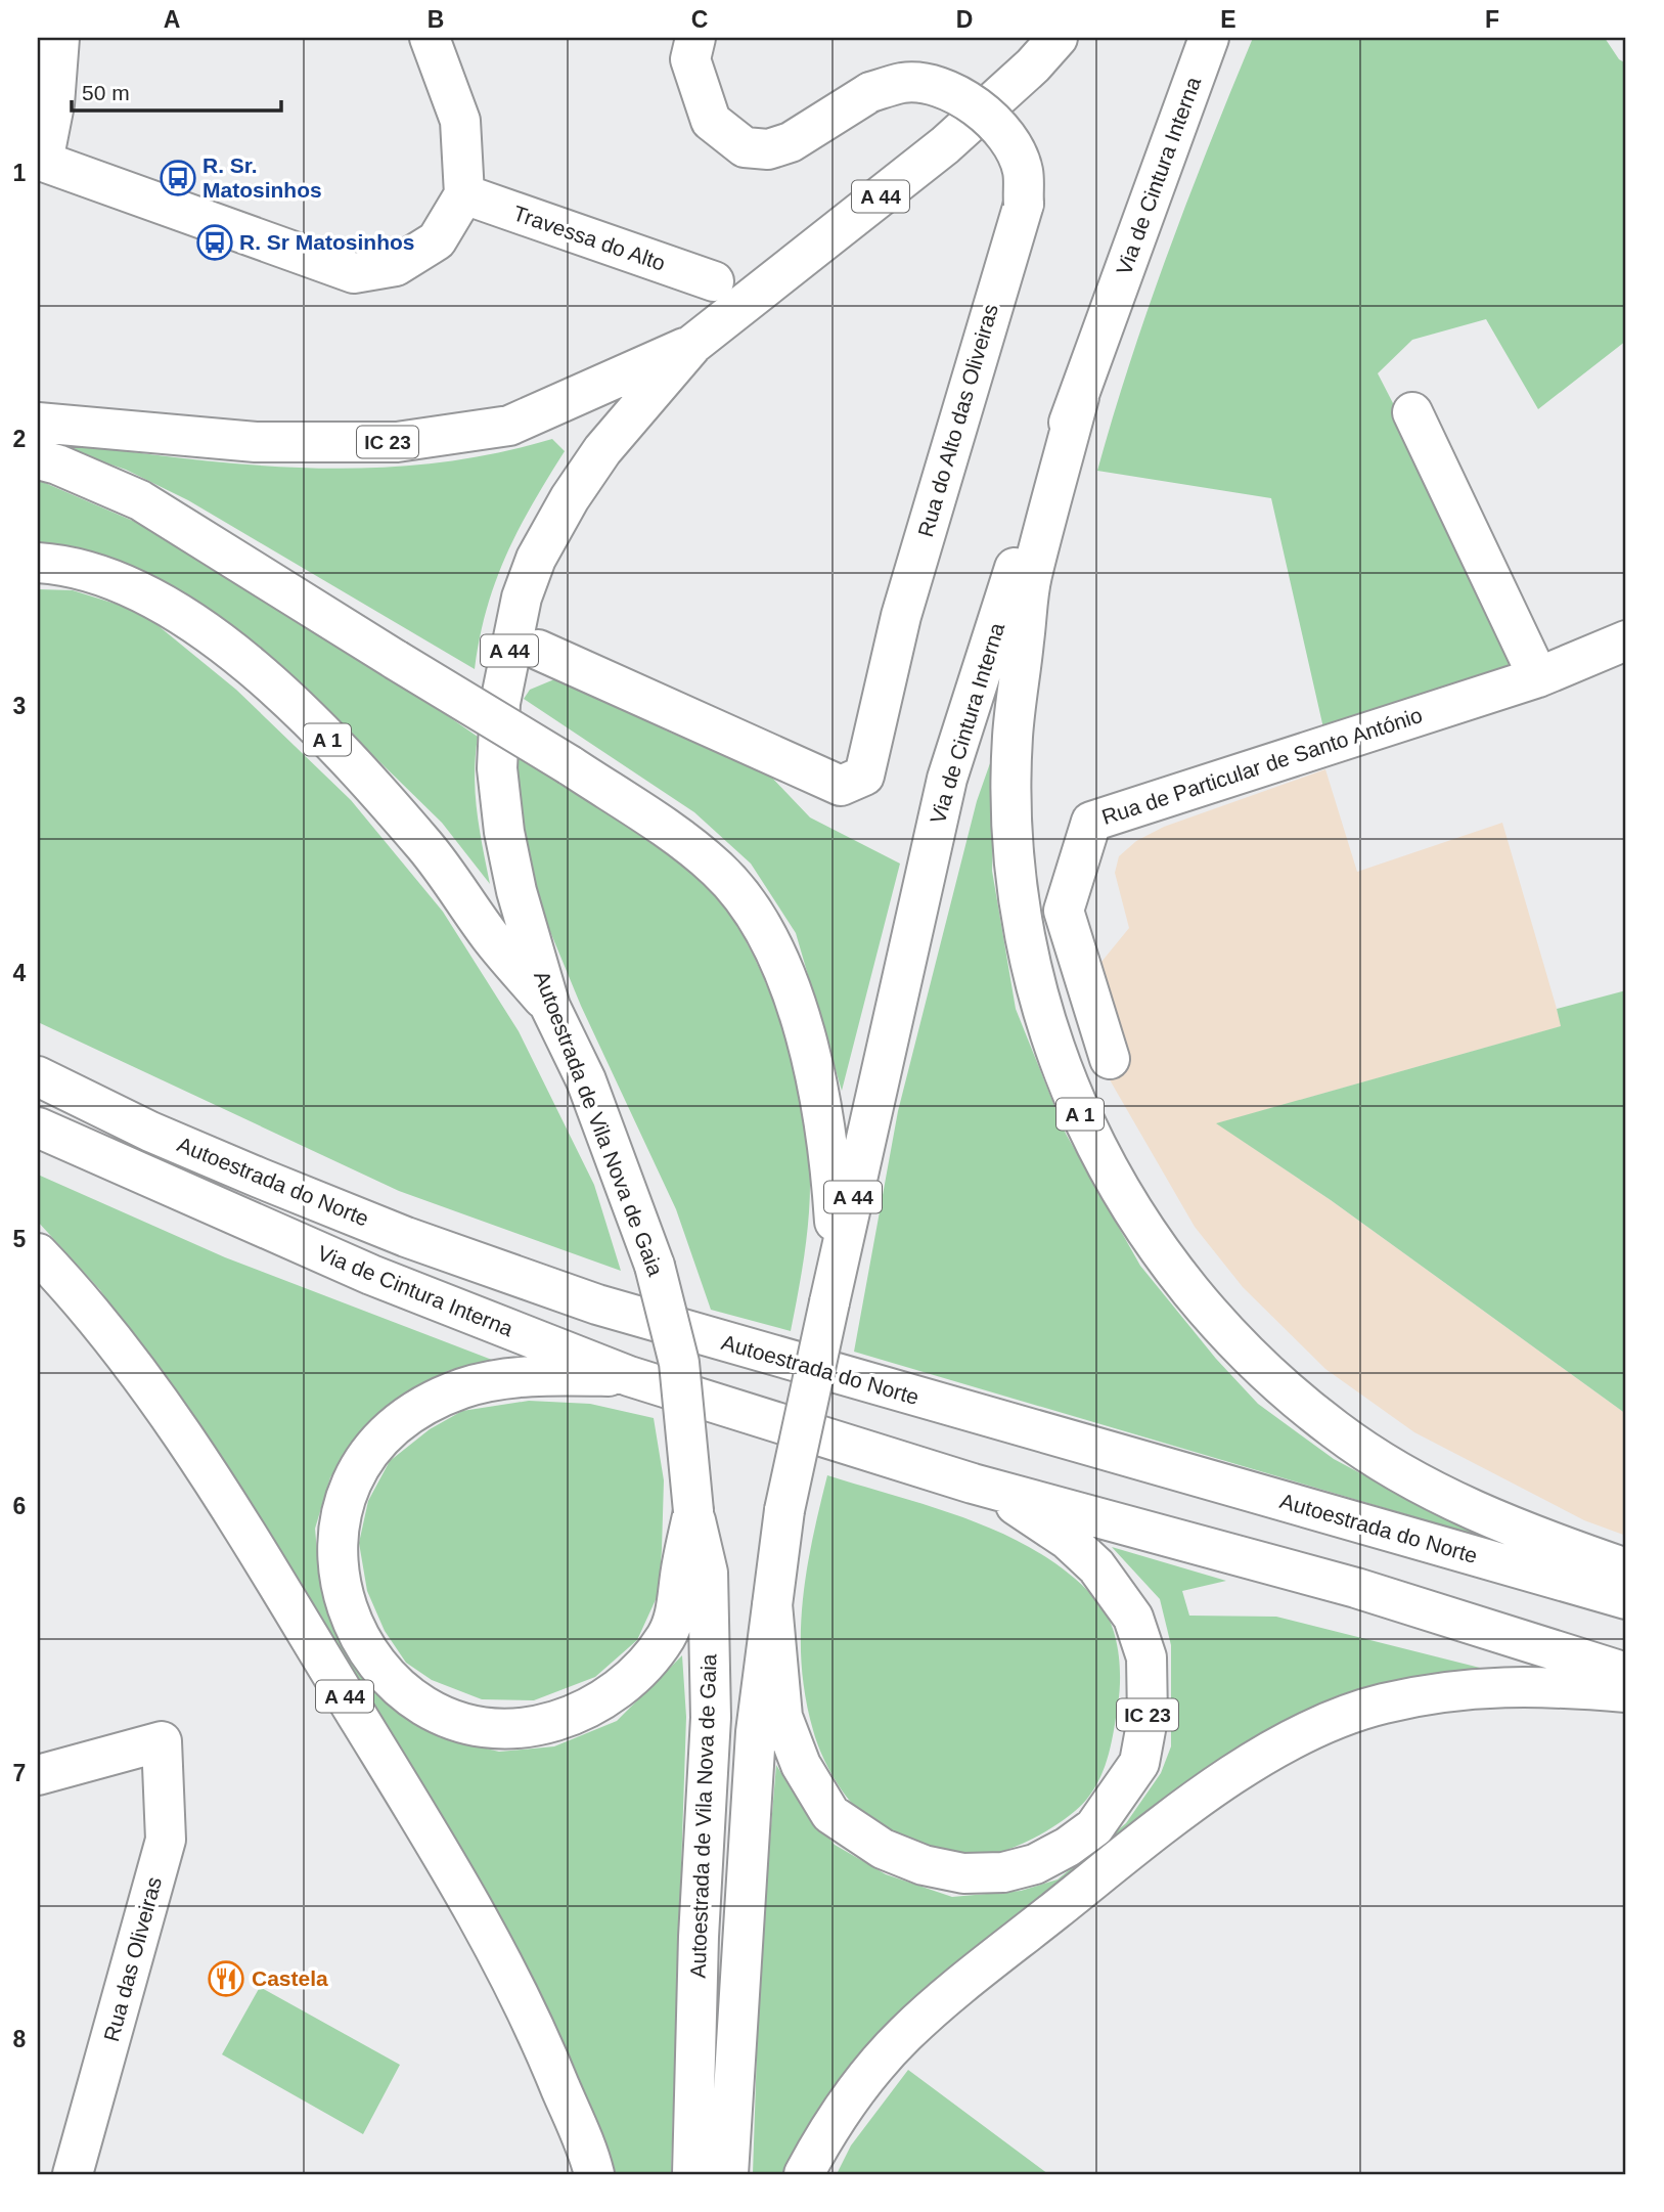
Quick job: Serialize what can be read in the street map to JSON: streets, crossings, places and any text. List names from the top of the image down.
{
  "streets": {
    "main road": [
      "Via de Cintura Interna",
      "A 44",
      "Travessa do Alto",
      "Rua do Alto das Oliveiras",
      "IC 23",
      "A 1",
      "Rua de Particular de Santo António",
      "Autoestrada de Vila Nova de Gaia",
      "Autoestrada do Norte",
      "Rua das Oliveiras"
    ]
  },
  "crossings": [
    ["Via de Cintura Interna", "IC 23"],
    ["Via de Cintura Interna", "A 1"],
    ["Via de Cintura Interna", "Autoestrada de Vila Nova de Gaia"],
    ["A 44", "IC 23"],
    ["A 44", "Autoestrada de Vila Nova de Gaia"],
    ["IC 23", "Autoestrada de Vila Nova de Gaia"],
    ["A 1", "Autoestrada de Vila Nova de Gaia"]
  ],
  "places": {
    "bus stop": ["R. Sr. Matosinhos", "R. Sr Matosinhos"],
    "restaurant": ["Castela"]
  },
  "scale_bar": "50 m",
  "grid": {
    "columns": [
      "A",
      "B",
      "C",
      "D",
      "E",
      "F"
    ],
    "rows": [
      "1",
      "2",
      "3",
      "4",
      "5",
      "6",
      "7",
      "8"
    ]
  }
}
